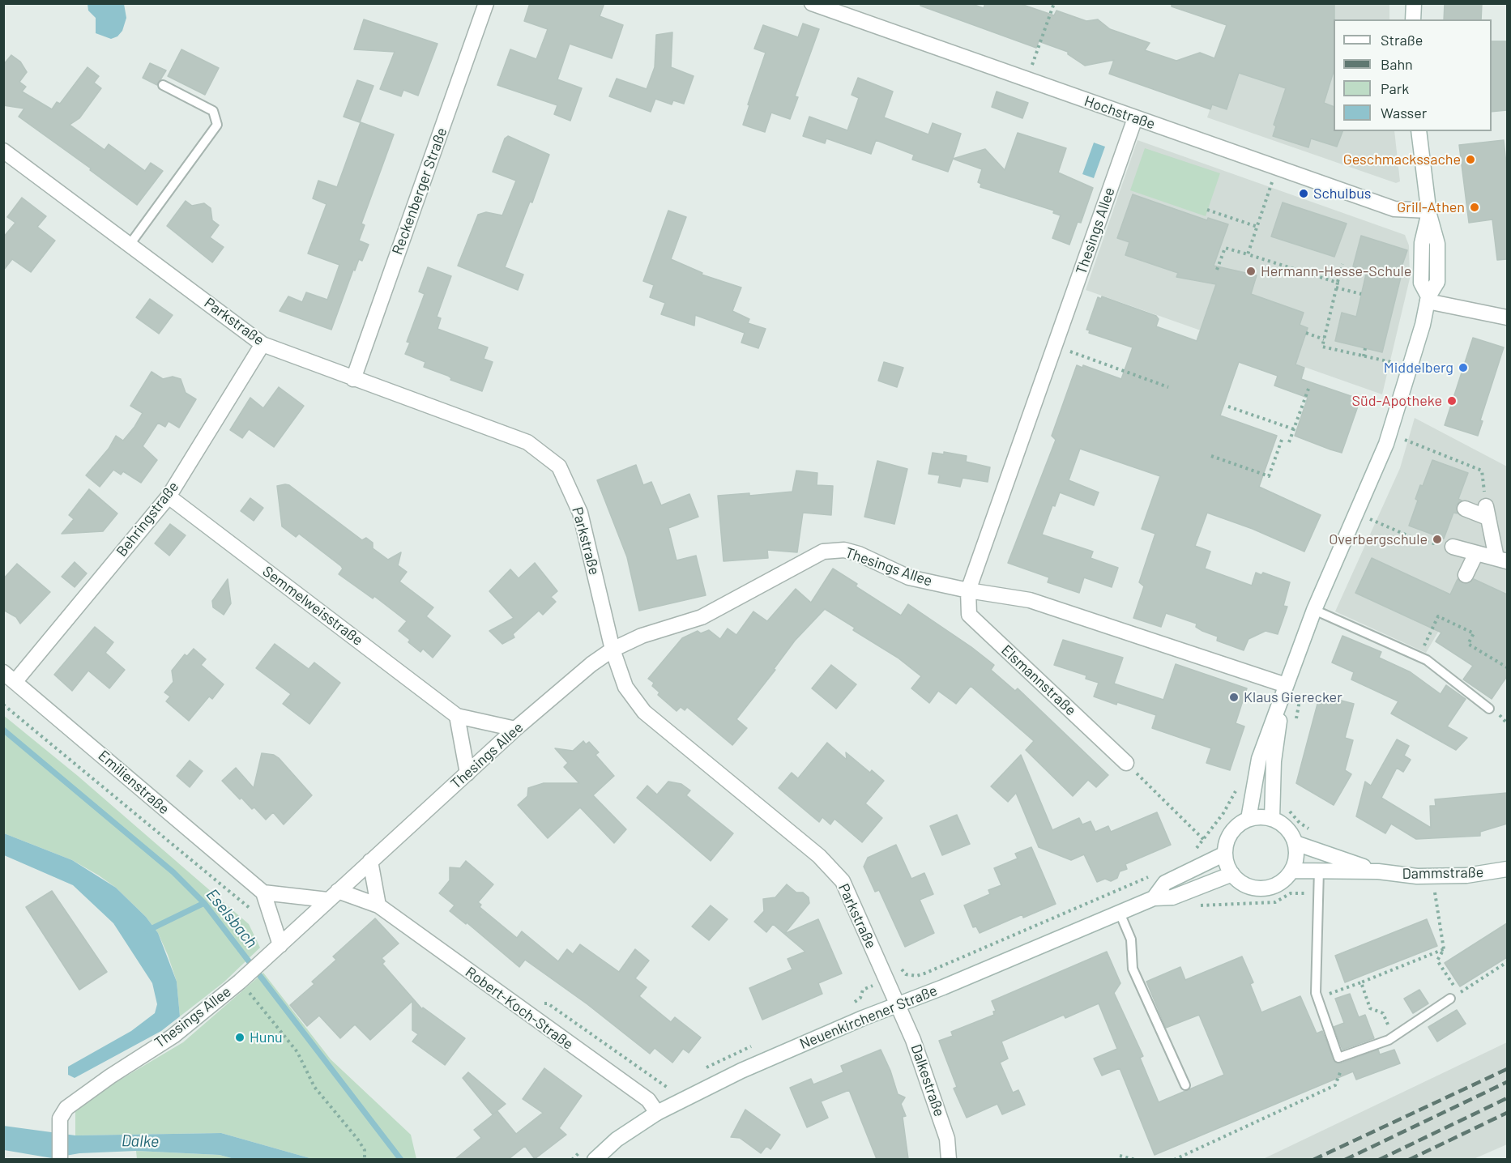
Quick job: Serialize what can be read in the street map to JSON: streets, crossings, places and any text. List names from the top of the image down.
{
  "streets": {
    "street": [
      "Hochstraße",
      "Reckenberger Straße",
      "Thesings Allee",
      "Parkstraße",
      "Behringstraße",
      "Semmelweisstraße",
      "Elsmannstraße",
      "Emilienstraße",
      "Dammstraße",
      "Robert-Koch-Straße",
      "Neuenkirchener Straße",
      "Dalkestraße"
    ]
  },
  "crossings": [
    ["Hochstraße", "Thesings Allee"],
    ["Reckenberger Straße", "Parkstraße"],
    ["Thesings Allee", "Parkstraße"],
    ["Thesings Allee", "Semmelweisstraße"],
    ["Thesings Allee", "Elsmannstraße"],
    ["Thesings Allee", "Robert-Koch-Straße"],
    ["Parkstraße", "Behringstraße"],
    ["Parkstraße", "Neuenkirchener Straße"],
    ["Parkstraße", "Dalkestraße"],
    ["Behringstraße", "Semmelweisstraße"],
    ["Behringstraße", "Emilienstraße"],
    ["Dammstraße", "Neuenkirchener Straße"],
    ["Robert-Koch-Straße", "Neuenkirchener Straße"],
    ["Neuenkirchener Straße", "Dalkestraße"]
  ],
  "water": ["Eselsbach", "Dalke"],
  "places": [
    "Geschmackssache",
    "Schulbus",
    "Grill-Athen",
    "Hermann-Hesse-Schule",
    "Middelberg",
    "Süd-Apotheke",
    "Overbergschule",
    "Klaus Gierecker",
    "Hunu"
  ],
  "legend": [
    "Straße",
    "Bahn",
    "Park",
    "Wasser"
  ]
}
